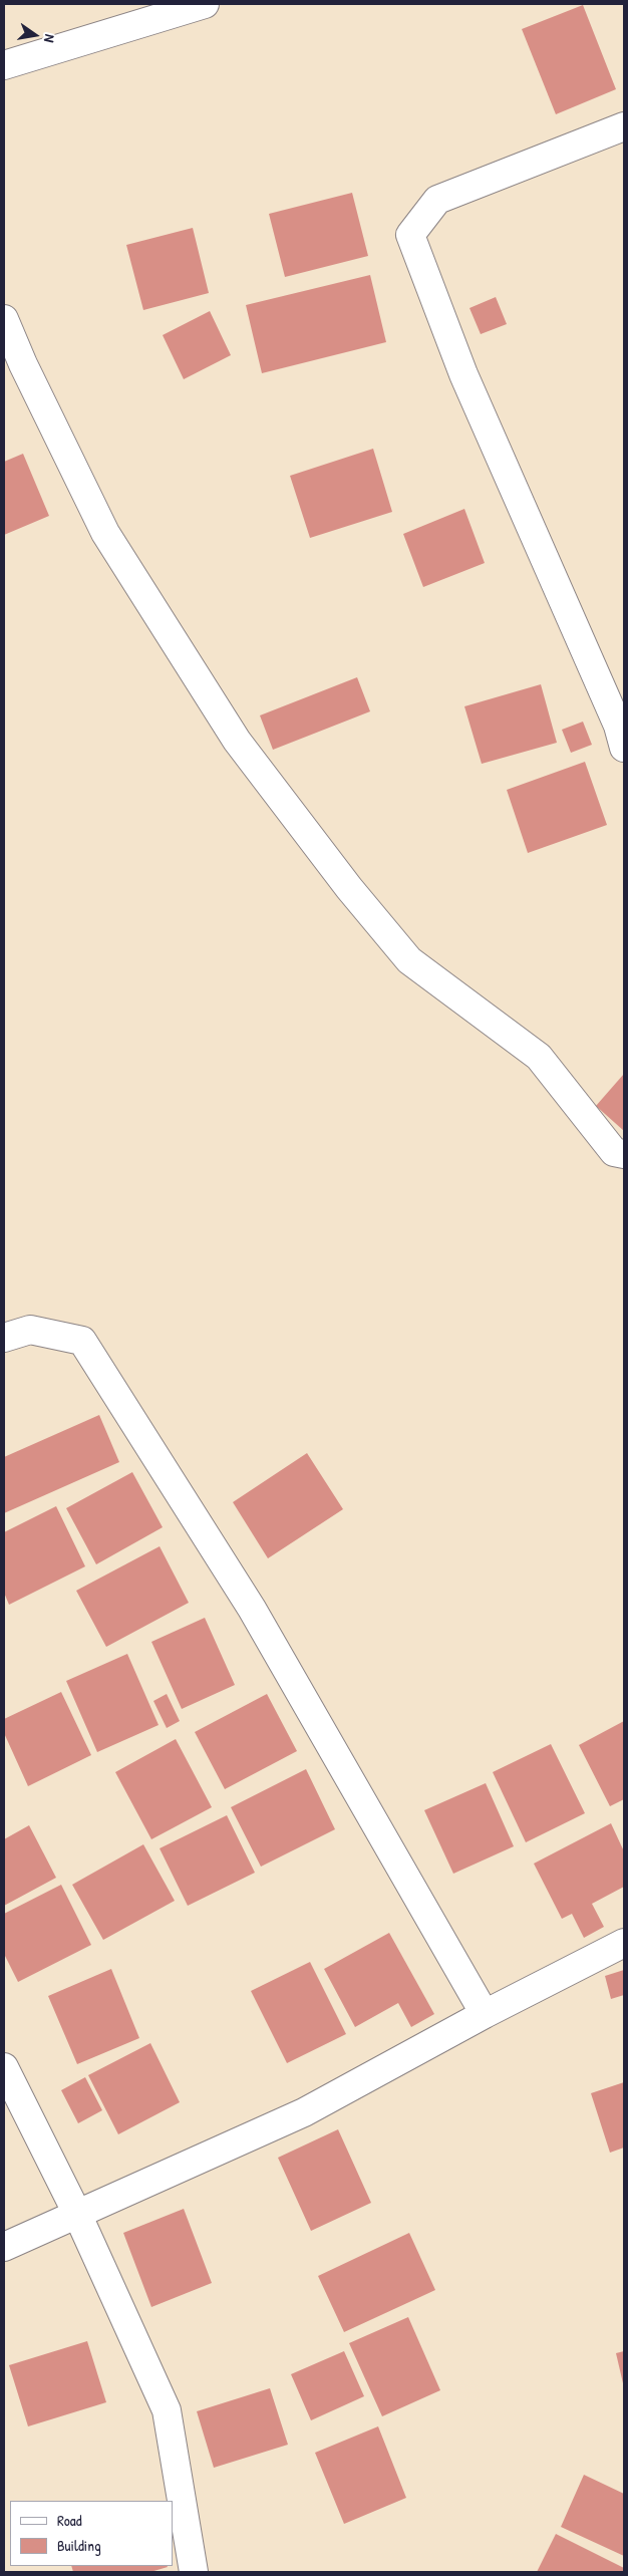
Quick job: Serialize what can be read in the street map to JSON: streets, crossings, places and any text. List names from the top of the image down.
{
  "legend": ["Road", "Building"],
  "north": "right"
}
